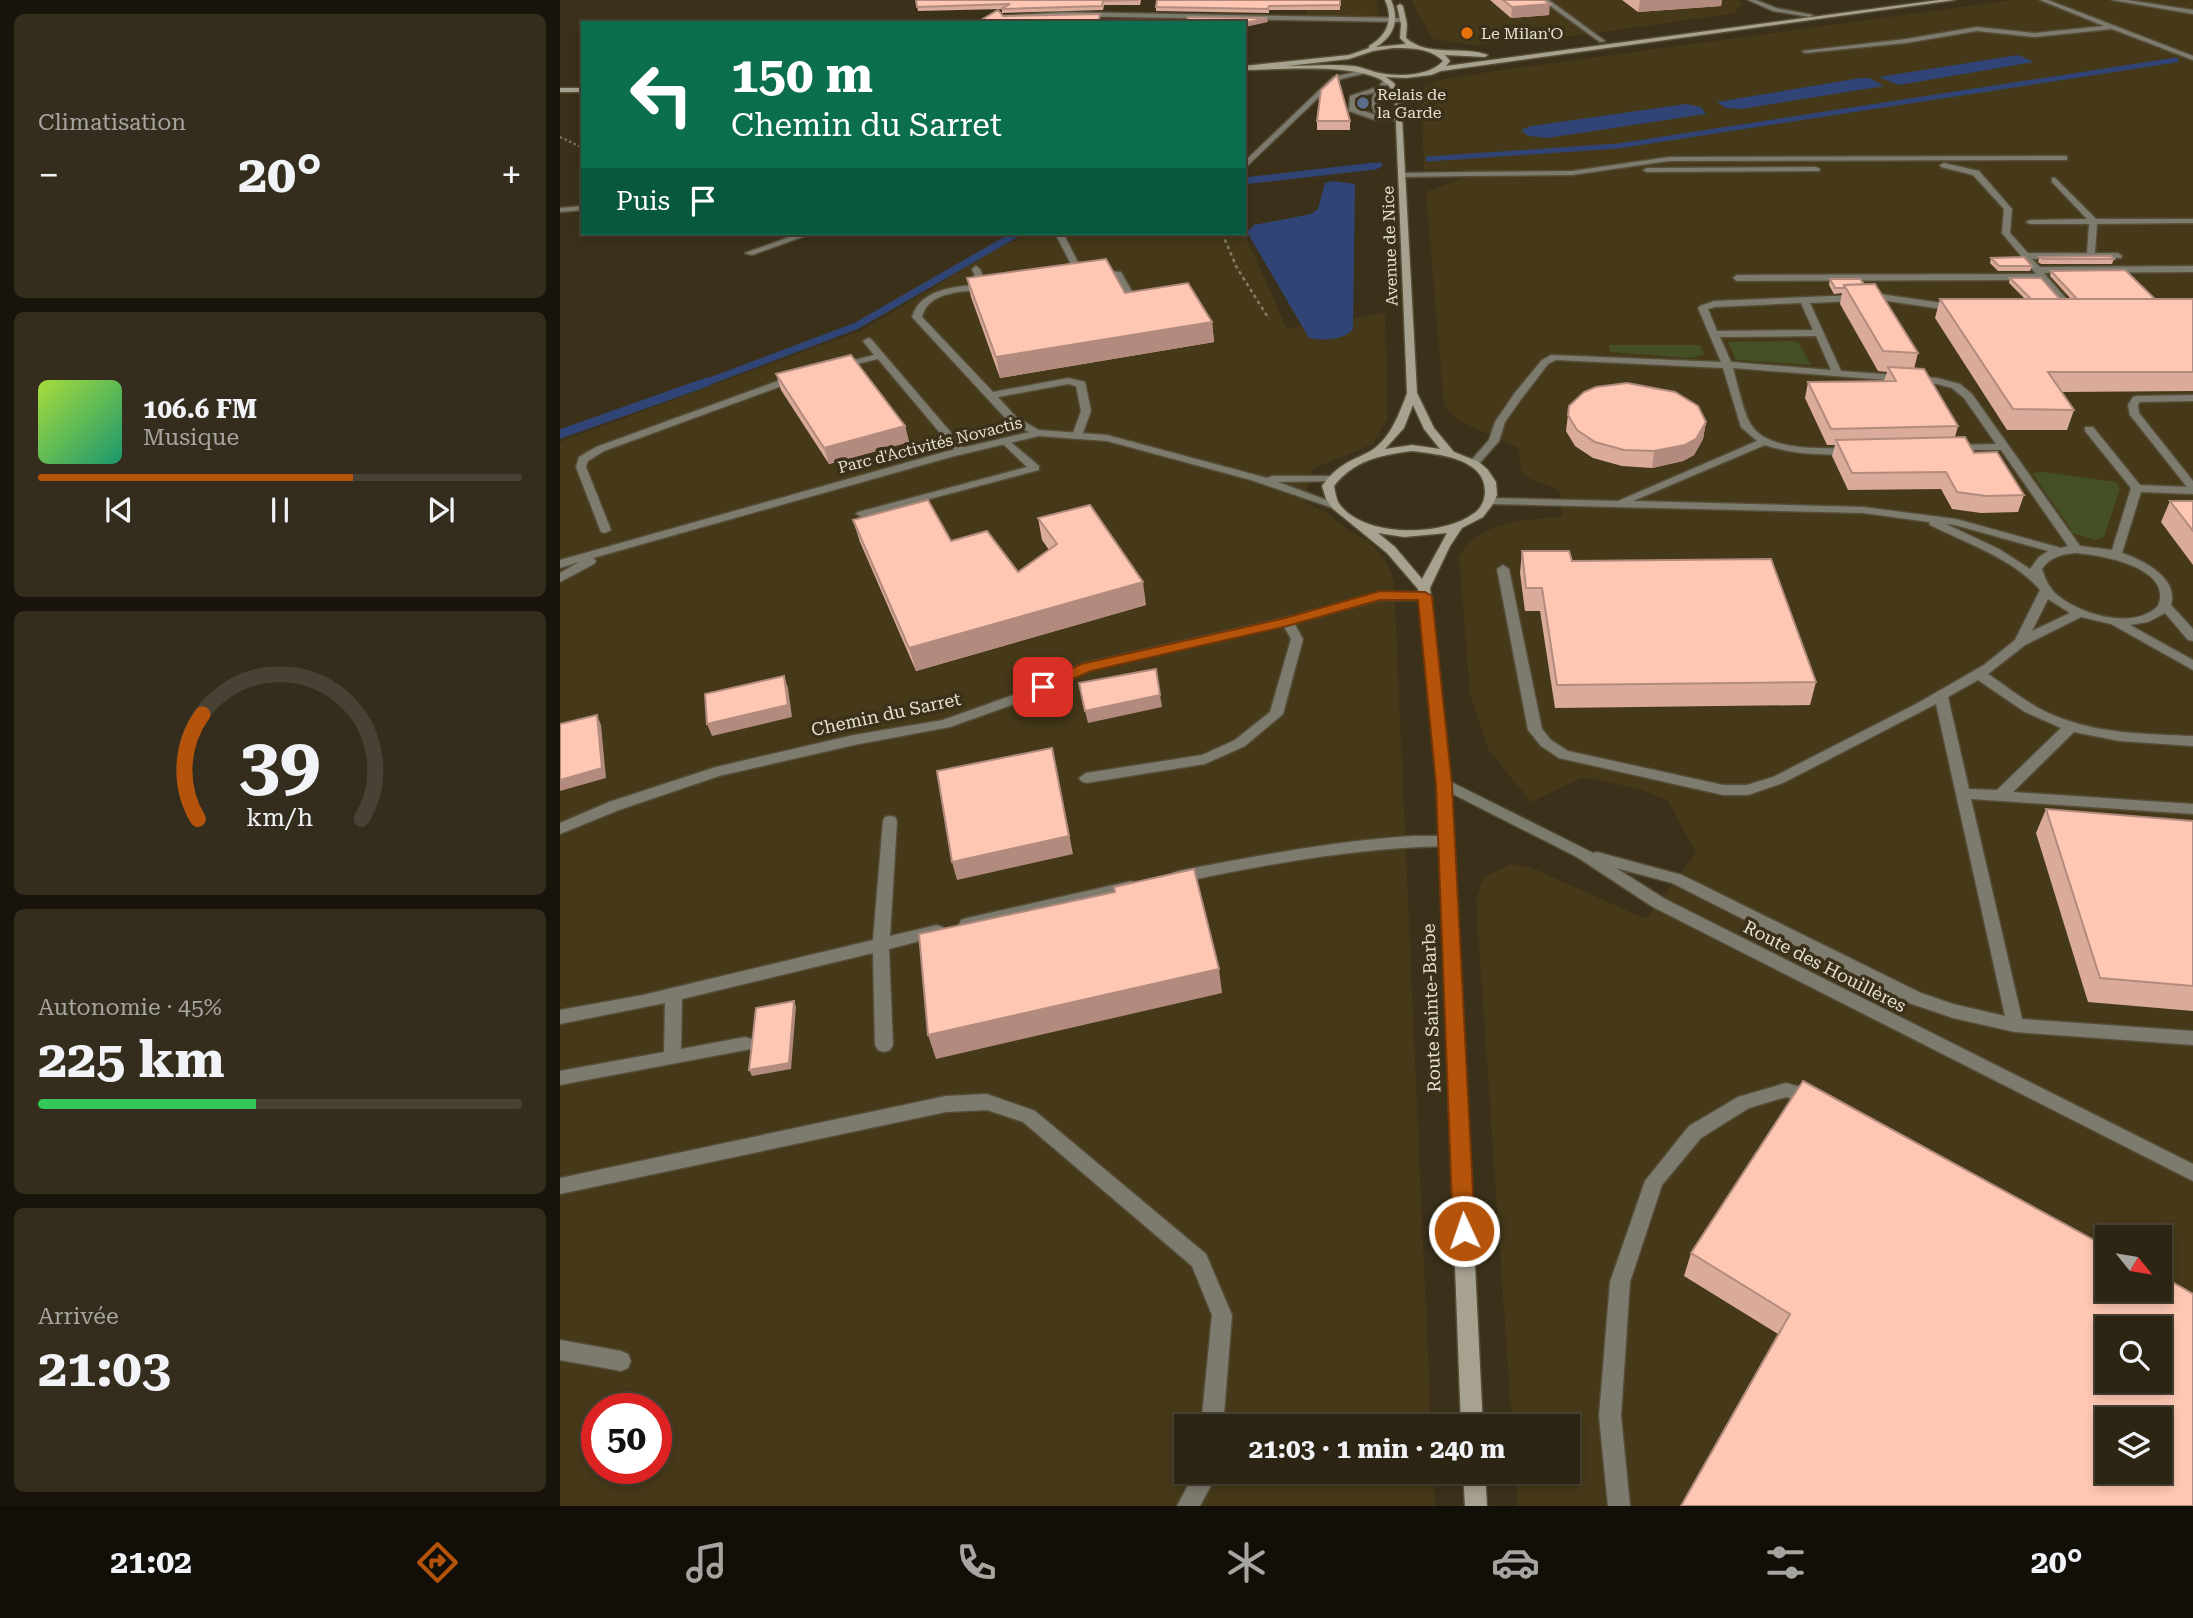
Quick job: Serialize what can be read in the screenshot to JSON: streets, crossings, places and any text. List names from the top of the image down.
{
  "streets": {
    "main road": ["Avenue de Nice", "Route Sainte-Barbe"],
    "street": ["Parc d'Activités Novactis", "Chemin du Sarret", "Route des Houillères"]
  },
  "crossings": [
    ["Chemin du Sarret", "Route Sainte-Barbe"],
    ["Route des Houillères", "Route Sainte-Barbe"]
  ],
  "places": ["Le Milan'O", "Relais de la Garde"],
  "north": "bottom right",
  "page": {
    "tile": [
      "Climatisation",
      ["Autonomie · 45%", "225 km"],
      ["Arrivée", "21:03"]
    ],
    "turn": ["150 m", "Chemin du Sarret"],
    "heat": ["−", "20°", "+"],
    "then": "Puis",
    "song": ["106.6 FM", "Musique"],
    "limit": "50",
    "trip": "21:03 · 1 min · 240 m",
    "tabs": ["21:02", "20°"],
    "gauge": ["39", "km/h"]
  }
}
